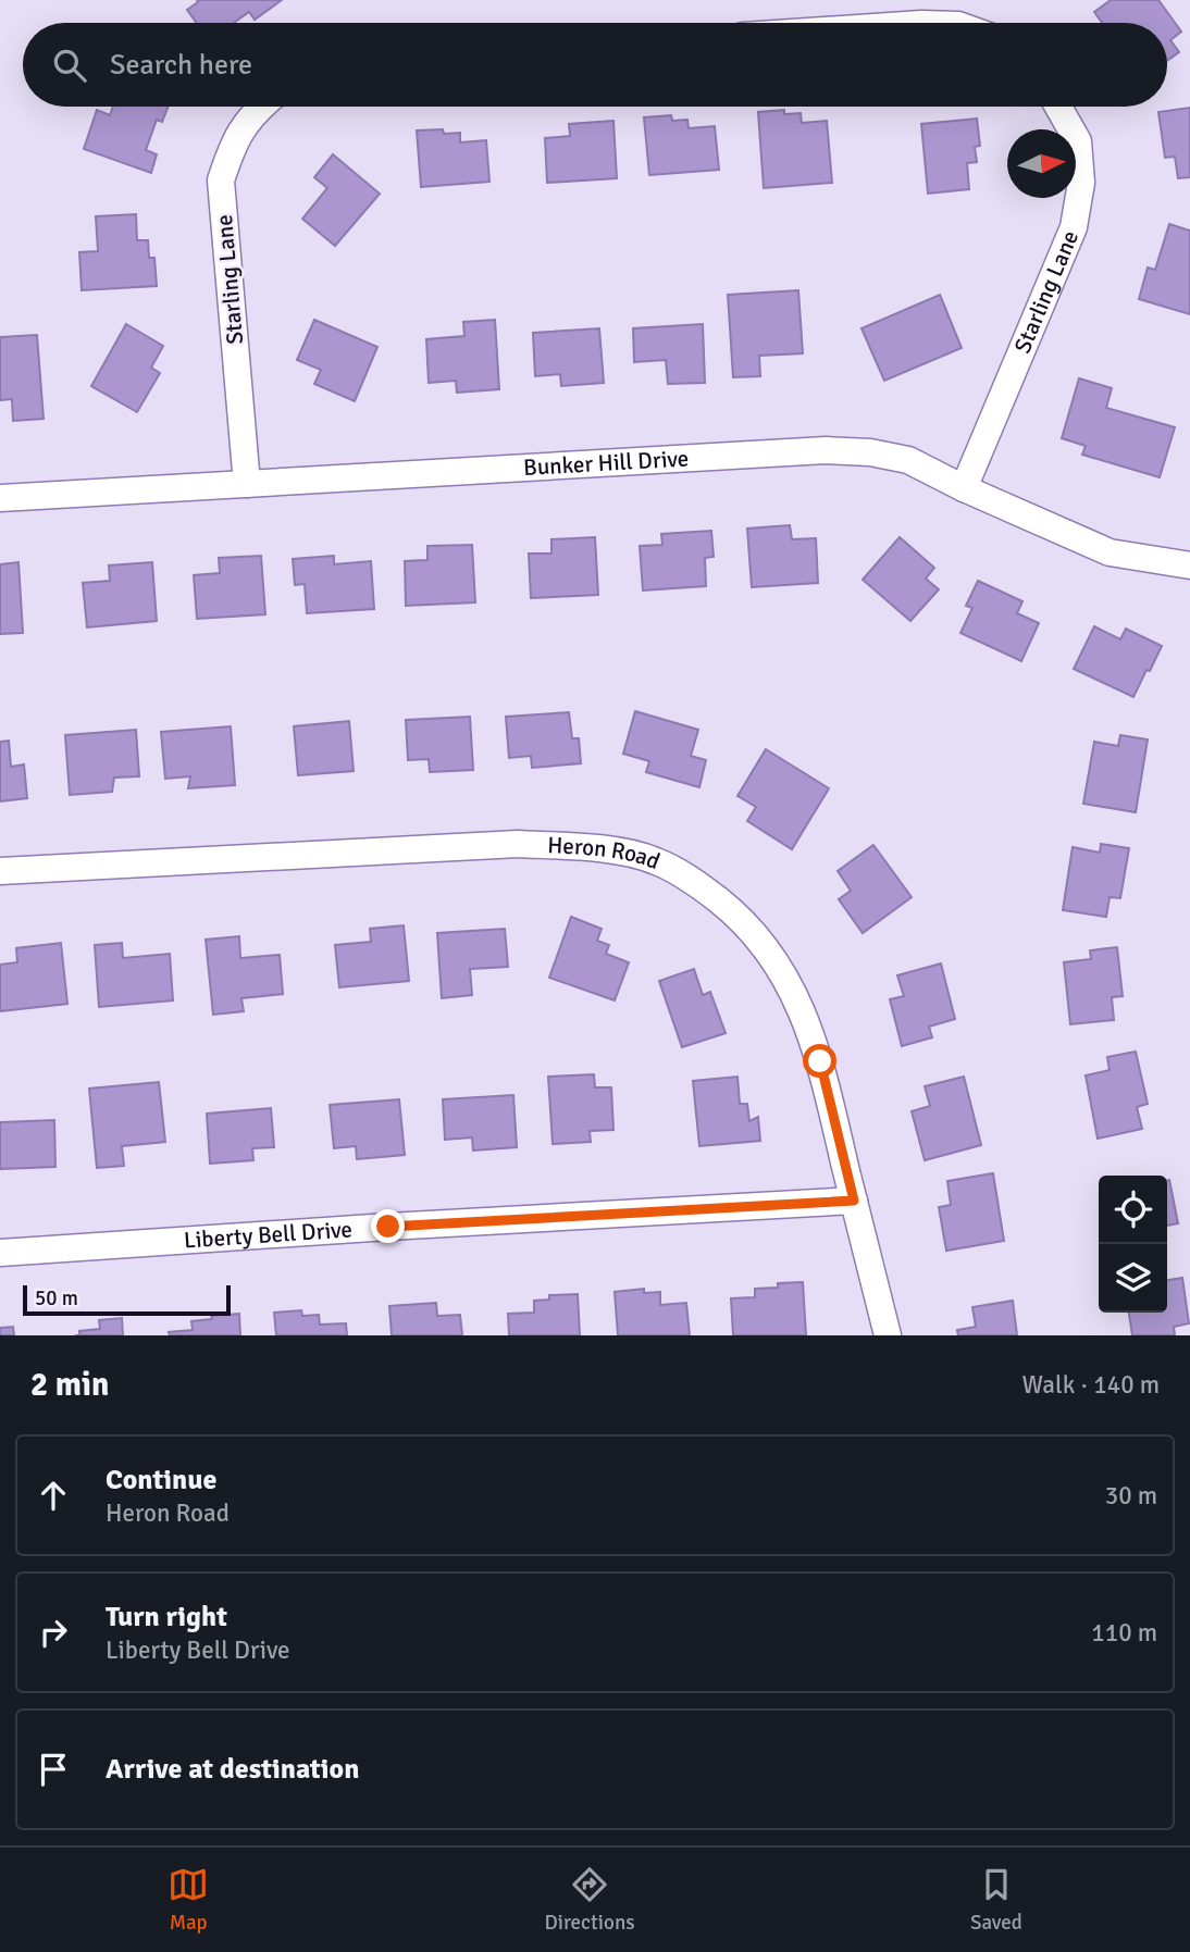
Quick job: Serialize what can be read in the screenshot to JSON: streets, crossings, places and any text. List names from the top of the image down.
{
  "streets": {
    "street": [
      "Starling Lane",
      "Bunker Hill Drive",
      "Heron Road",
      "Liberty Bell Drive"
    ]
  },
  "crossings": [
    ["Starling Lane", "Bunker Hill Drive"],
    ["Heron Road", "Liberty Bell Drive"]
  ],
  "scale_bar": "50 m",
  "north": "right",
  "page": {
    "search": "Search here",
    "scale": "50 m",
    "heading": ["2 min", "Walk · 140 m"],
    "list": [
      ["Continue", "Heron Road", "30 m"],
      ["Turn right", "Liberty Bell Drive", "110 m"],
      "Arrive at destination"
    ],
    "nav": ["Map", "Directions", "Saved"]
  }
}
